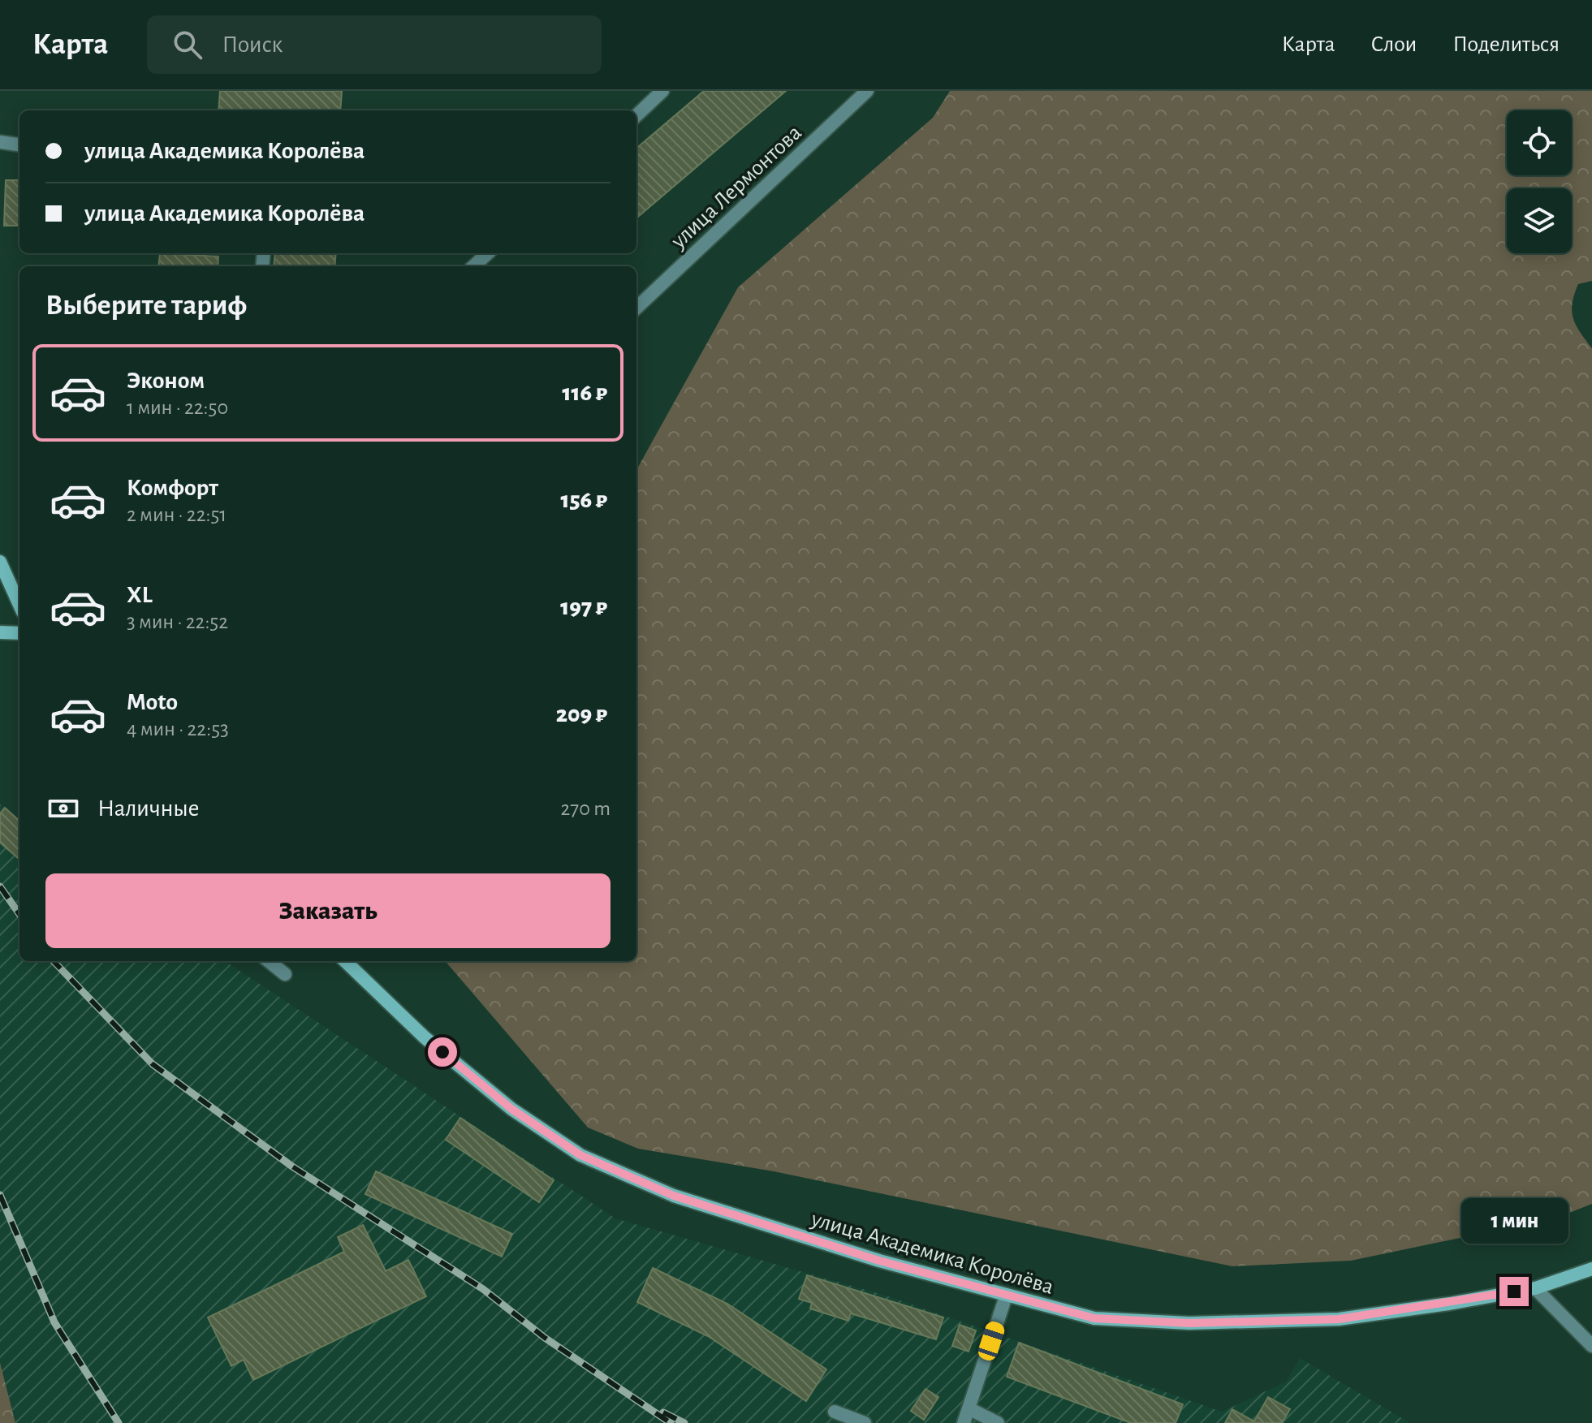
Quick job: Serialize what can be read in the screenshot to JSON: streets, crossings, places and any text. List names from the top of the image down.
{
  "streets": {
    "main road": ["улица Академика Королёва"],
    "street": ["улица Лермонтова"]
  },
  "page": {
    "header": "Карта",
    "search": "Поиск",
    "nav": ["Карта", "Слои", "Поделиться"],
    "banner": ["улица Академика Королёва", "улица Академика Королёва"],
    "heading": "Выберите тариф",
    "list": [
      {
        "name": "Эконом",
        "note": "1 мин · 22:50",
        "value": "116 ₽"
      },
      {
        "name": "Комфорт",
        "note": "2 мин · 22:51",
        "value": "156 ₽"
      },
      {
        "name": "XL",
        "note": "3 мин · 22:52",
        "value": "197 ₽"
      },
      {
        "name": "Moto",
        "note": "4 мин · 22:53",
        "value": "209 ₽"
      }
    ],
    "pay": ["Наличные", "270 m"],
    "buttons": "Заказать",
    "bubble": "1 мин"
  }
}
